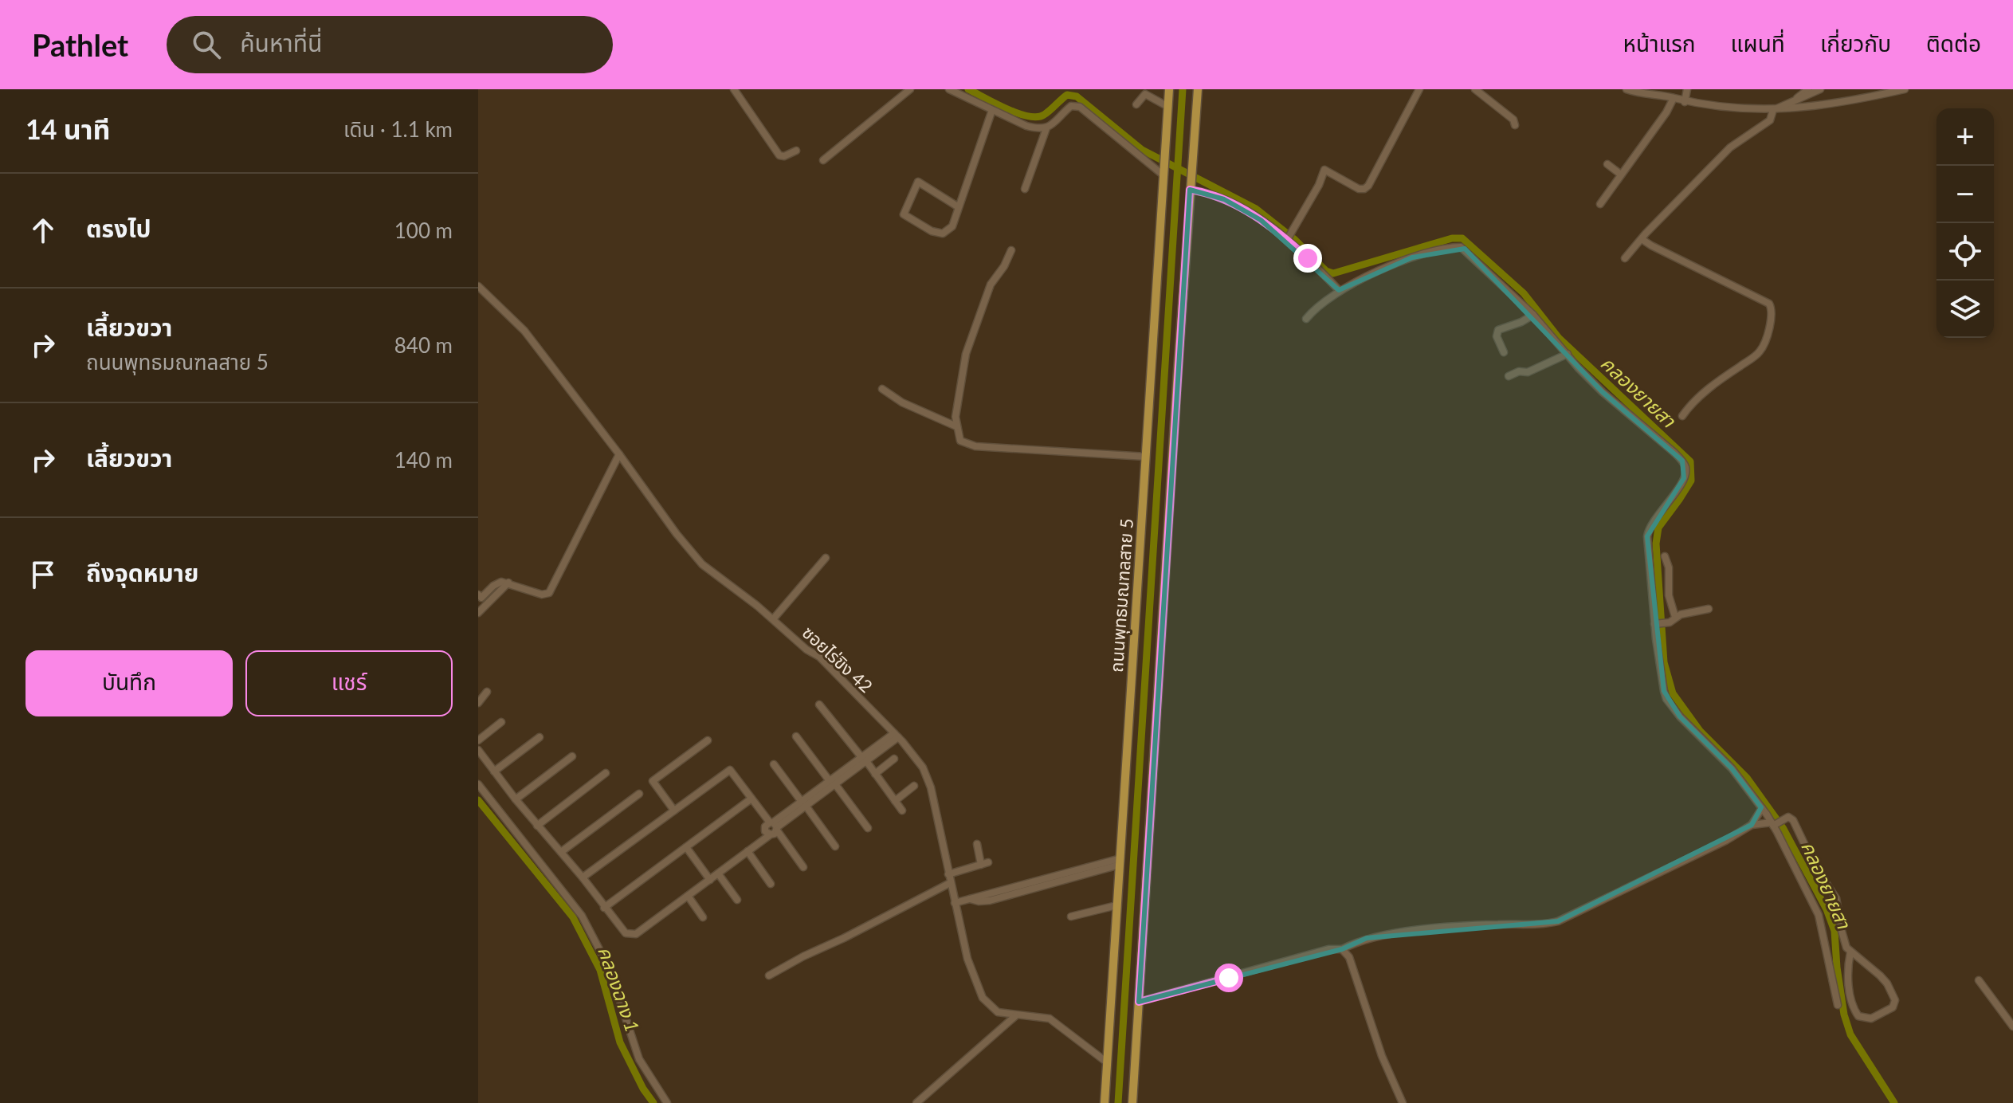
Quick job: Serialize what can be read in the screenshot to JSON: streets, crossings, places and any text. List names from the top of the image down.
{
  "streets": {
    "main road": ["ถนนพุทธมณฑลสาย 5"],
    "street": ["ซอยไร่ขิง 42"]
  },
  "crossings": [
    ["ถนนพุทธมณฑลสาย 5", "ซอยไร่ขิง 42"]
  ],
  "water": ["คลองยายสา", "คลองฉาง 1"],
  "page": {
    "header": "Pathlet",
    "search": "ค้นหาที่นี่",
    "nav": [
      "หน้าแรก",
      "แผนที่",
      "เกี่ยวกับ",
      "ติดต่อ"
    ],
    "heading": ["14 นาที", "เดิน · 1.1 km"],
    "map_buttons": ["+", "−"],
    "list": [
      ["ตรงไป", "100 m"],
      ["เลี้ยวขวา", "ถนนพุทธมณฑลสาย 5", "840 m"],
      ["เลี้ยวขวา", "140 m"],
      "ถึงจุดหมาย"
    ],
    "buttons": ["บันทึก", "แชร์"]
  }
}
